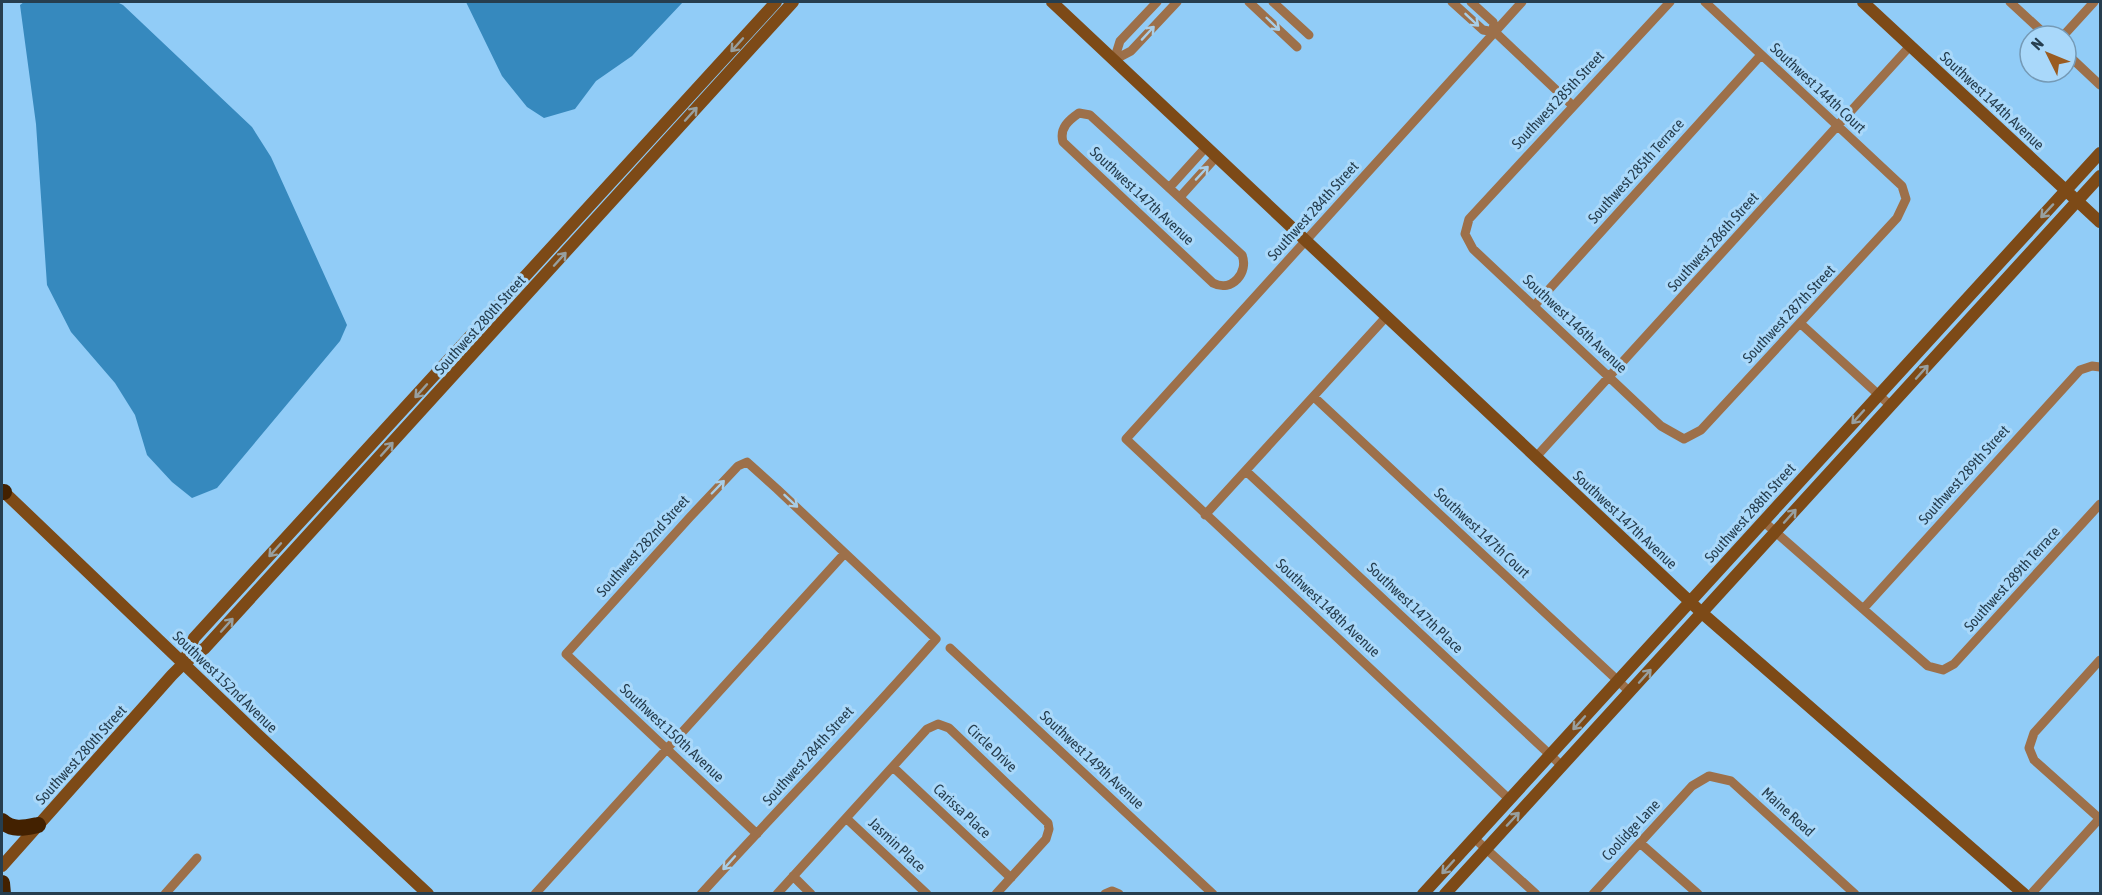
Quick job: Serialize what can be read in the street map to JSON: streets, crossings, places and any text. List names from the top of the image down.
{
  "streets": {
    "street": [
      "Southwest 144th Court",
      "Southwest 285th Street",
      "Southwest 144th Avenue",
      "Southwest 285th Terrace",
      "Southwest 147th Avenue",
      "Southwest 284th Street",
      "Southwest 286th Street",
      "Southwest 287th Street",
      "Southwest 146th Avenue",
      "Southwest 280th Street",
      "Southwest 289th Street",
      "Southwest 288th Street",
      "Southwest 147th Court",
      "Southwest 282nd Street",
      "Southwest 289th Terrace",
      "Southwest 148th Avenue",
      "Southwest 147th Place",
      "Southwest 152nd Avenue",
      "Southwest 150th Avenue",
      "Circle Drive",
      "Southwest 149th Avenue",
      "Carissa Place",
      "Maine Road",
      "Coolidge Lane",
      "Jasmin Place"
    ]
  },
  "crossings": [
    ["Southwest 144th Court", "Southwest 285th Terrace"],
    ["Southwest 144th Court", "Southwest 286th Street"],
    ["Southwest 144th Court", "Southwest 287th Street"],
    ["Southwest 285th Street", "Southwest 146th Avenue"],
    ["Southwest 144th Avenue", "Southwest 286th Street"],
    ["Southwest 144th Avenue", "Southwest 288th Street"],
    ["Southwest 285th Terrace", "Southwest 146th Avenue"],
    ["Southwest 147th Avenue", "Southwest 284th Street"],
    ["Southwest 147th Avenue", "Southwest 286th Street"],
    ["Southwest 147th Avenue", "Southwest 288th Street"],
    ["Southwest 284th Street", "Southwest 282nd Street"],
    ["Southwest 284th Street", "Southwest 148th Avenue"],
    ["Southwest 284th Street", "Southwest 150th Avenue"],
    ["Southwest 286th Street", "Southwest 146th Avenue"],
    ["Southwest 287th Street", "Southwest 146th Avenue"],
    ["Southwest 280th Street", "Southwest 152nd Avenue"],
    ["Southwest 289th Street", "Southwest 289th Terrace"],
    ["Southwest 288th Street", "Southwest 147th Court"],
    ["Southwest 288th Street", "Southwest 148th Avenue"],
    ["Southwest 288th Street", "Southwest 147th Place"],
    ["Southwest 282nd Street", "Southwest 150th Avenue"],
    ["Circle Drive", "Carissa Place"],
    ["Circle Drive", "Jasmin Place"],
    ["Maine Road", "Coolidge Lane"]
  ],
  "north": "top left"
}
